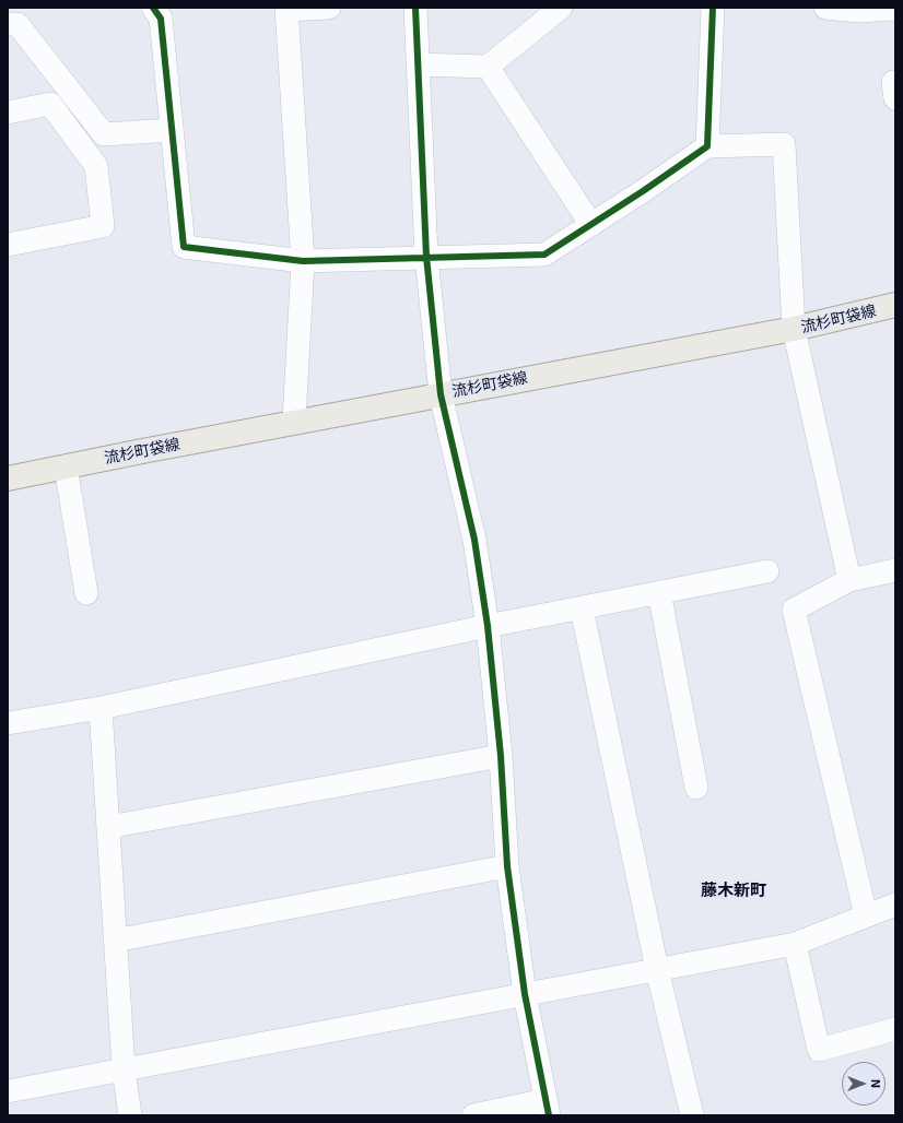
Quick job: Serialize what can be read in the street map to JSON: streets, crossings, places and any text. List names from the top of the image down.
{
  "streets": {
    "main road": ["流杉町袋線"]
  },
  "districts": ["藤木新町"],
  "north": "right"
}
